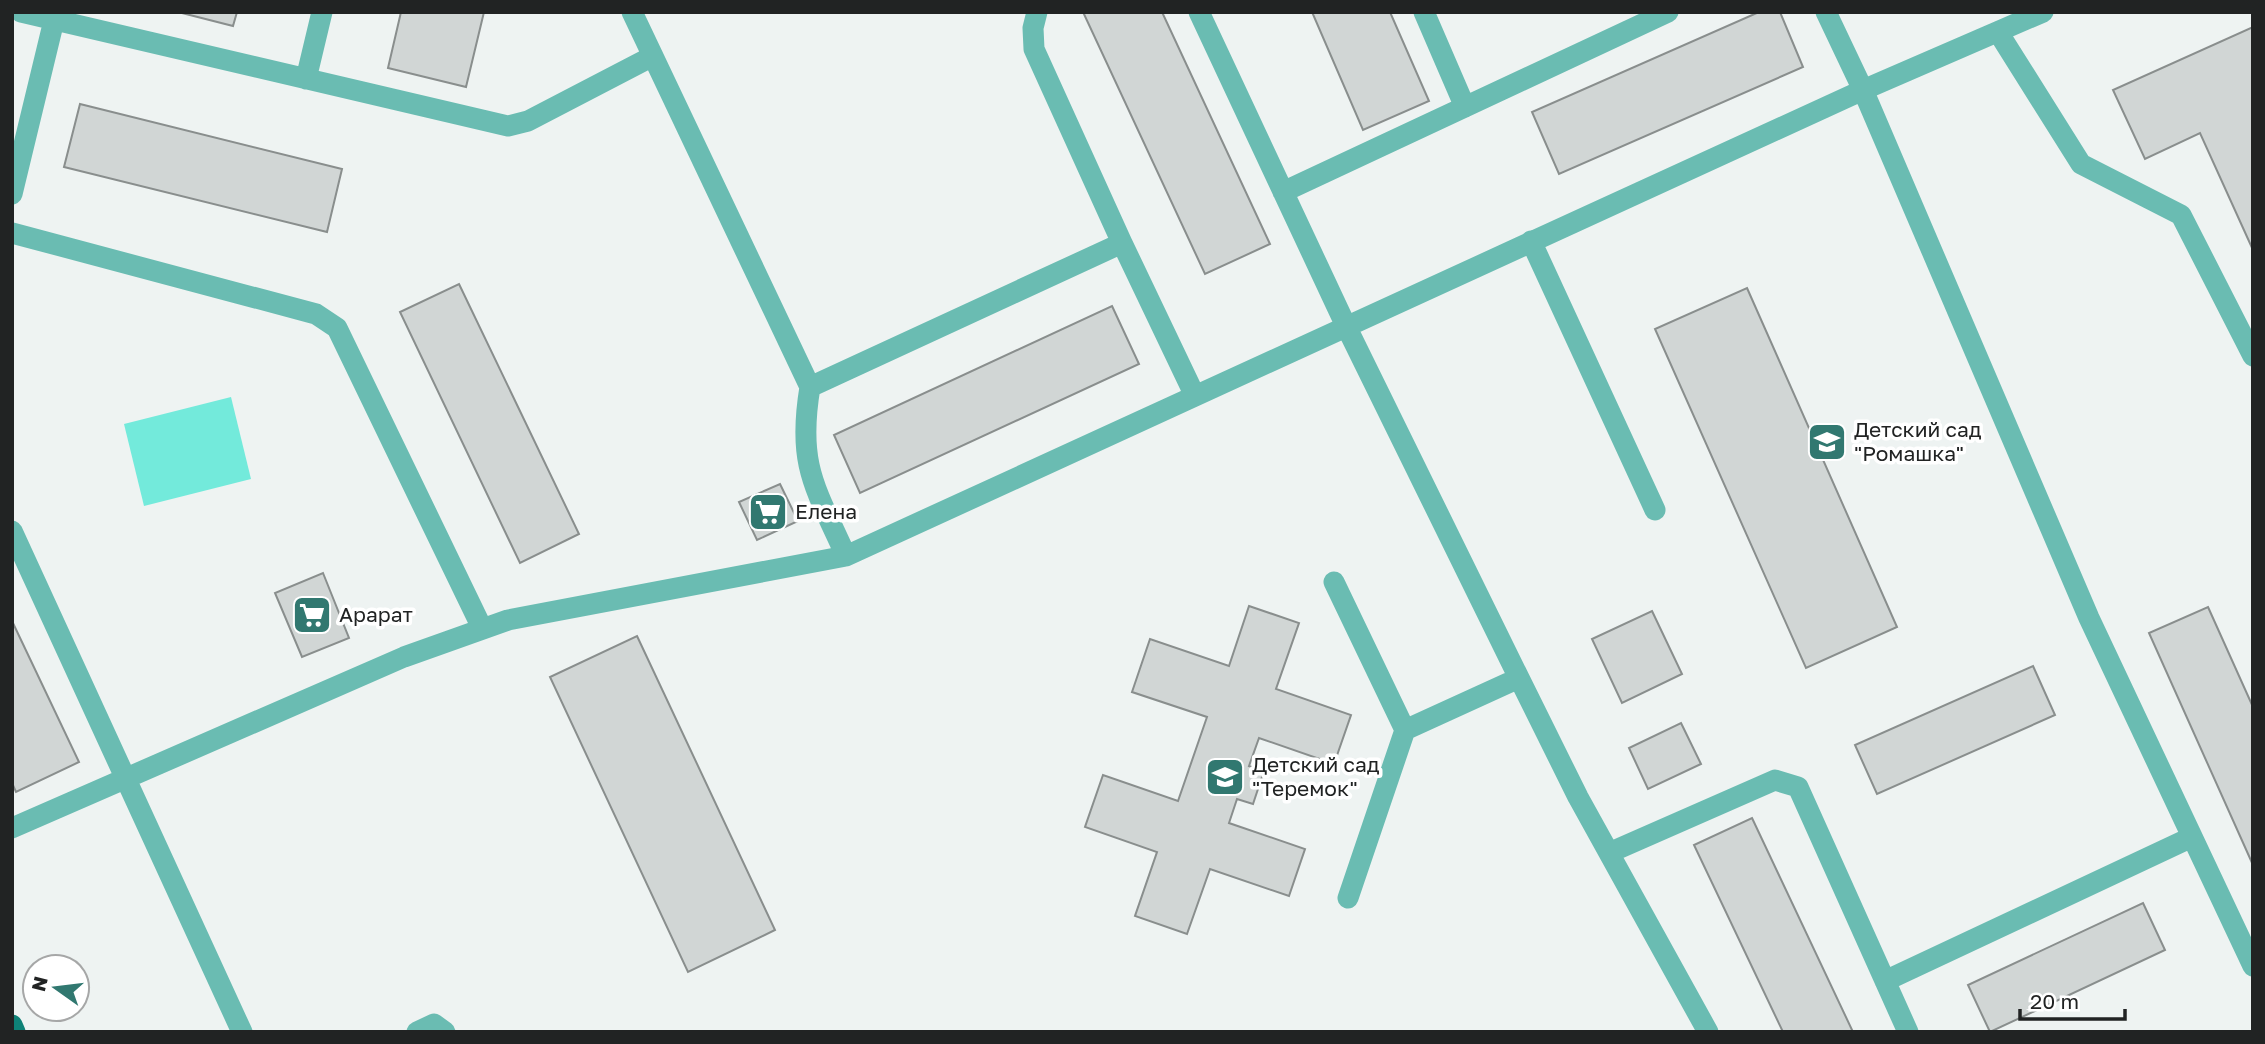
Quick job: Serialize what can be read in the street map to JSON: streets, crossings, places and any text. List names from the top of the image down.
{
  "places": {
    "school or university": ["Детский сад \"Ромашка\"", "Детский сад \"Теремок\""],
    "supermarket": ["Елена", "Арарат"]
  },
  "scale_bar": "20 m",
  "north": "left"
}
